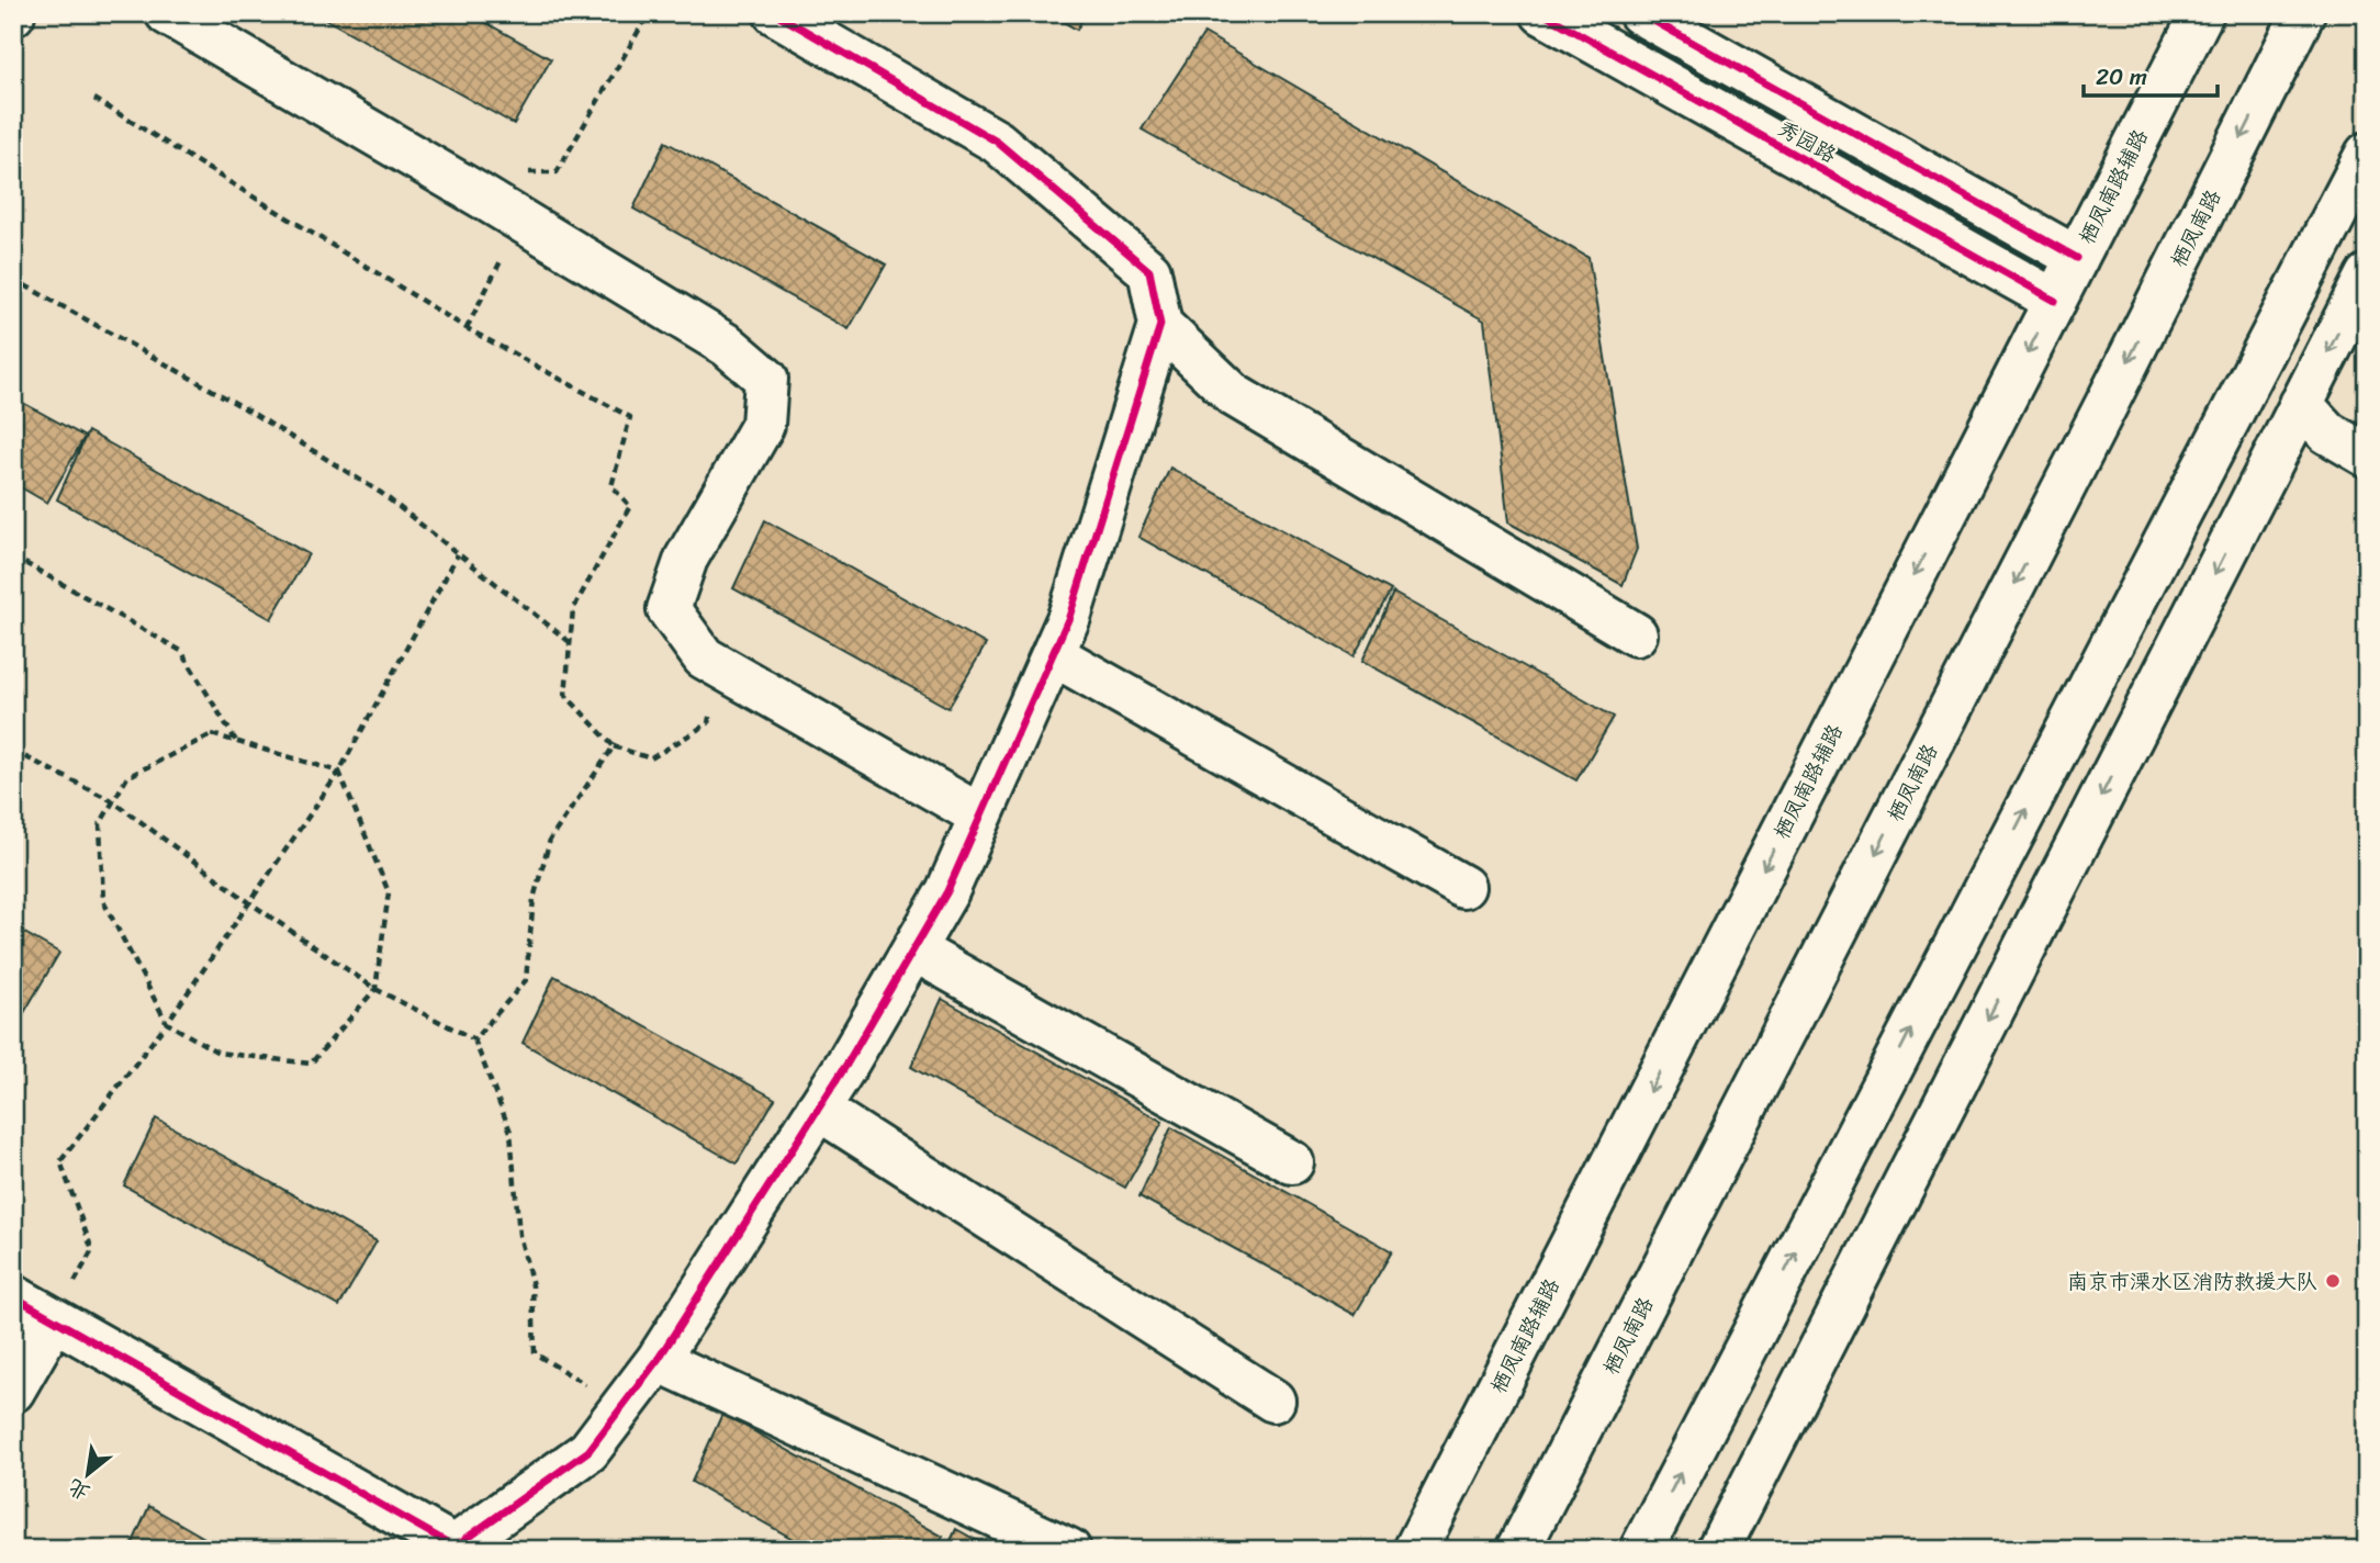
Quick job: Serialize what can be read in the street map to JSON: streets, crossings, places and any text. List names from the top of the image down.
{
  "streets": {
    "street": ["秀园路", "栖凤南路辅路", "栖凤南路"]
  },
  "crossings": [
    ["秀园路", "栖凤南路辅路"]
  ],
  "places": ["南京市溧水区消防救援大队"],
  "scale_bar": "20 m",
  "north": "bottom left"
}
